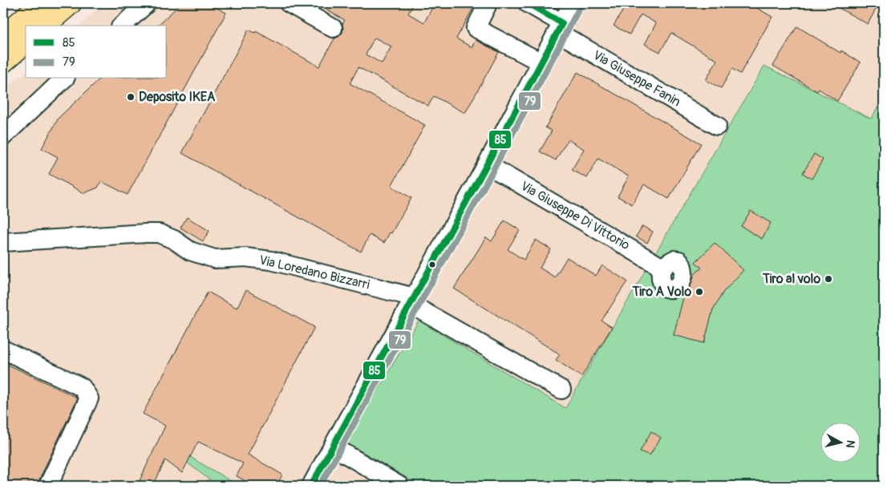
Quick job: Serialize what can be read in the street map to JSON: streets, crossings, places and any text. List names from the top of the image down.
{
  "streets": {
    "street": ["Via Giuseppe Fanin", "Via Giuseppe Di Vittorio", "Via Loredano Bizzarri"]
  },
  "places": ["Deposito IKEA", "Tiro al volo", "Tiro A Volo"],
  "lines": ["transit line 85", "transit line 79"],
  "legend": ["85", "79"],
  "north": "right"
}
